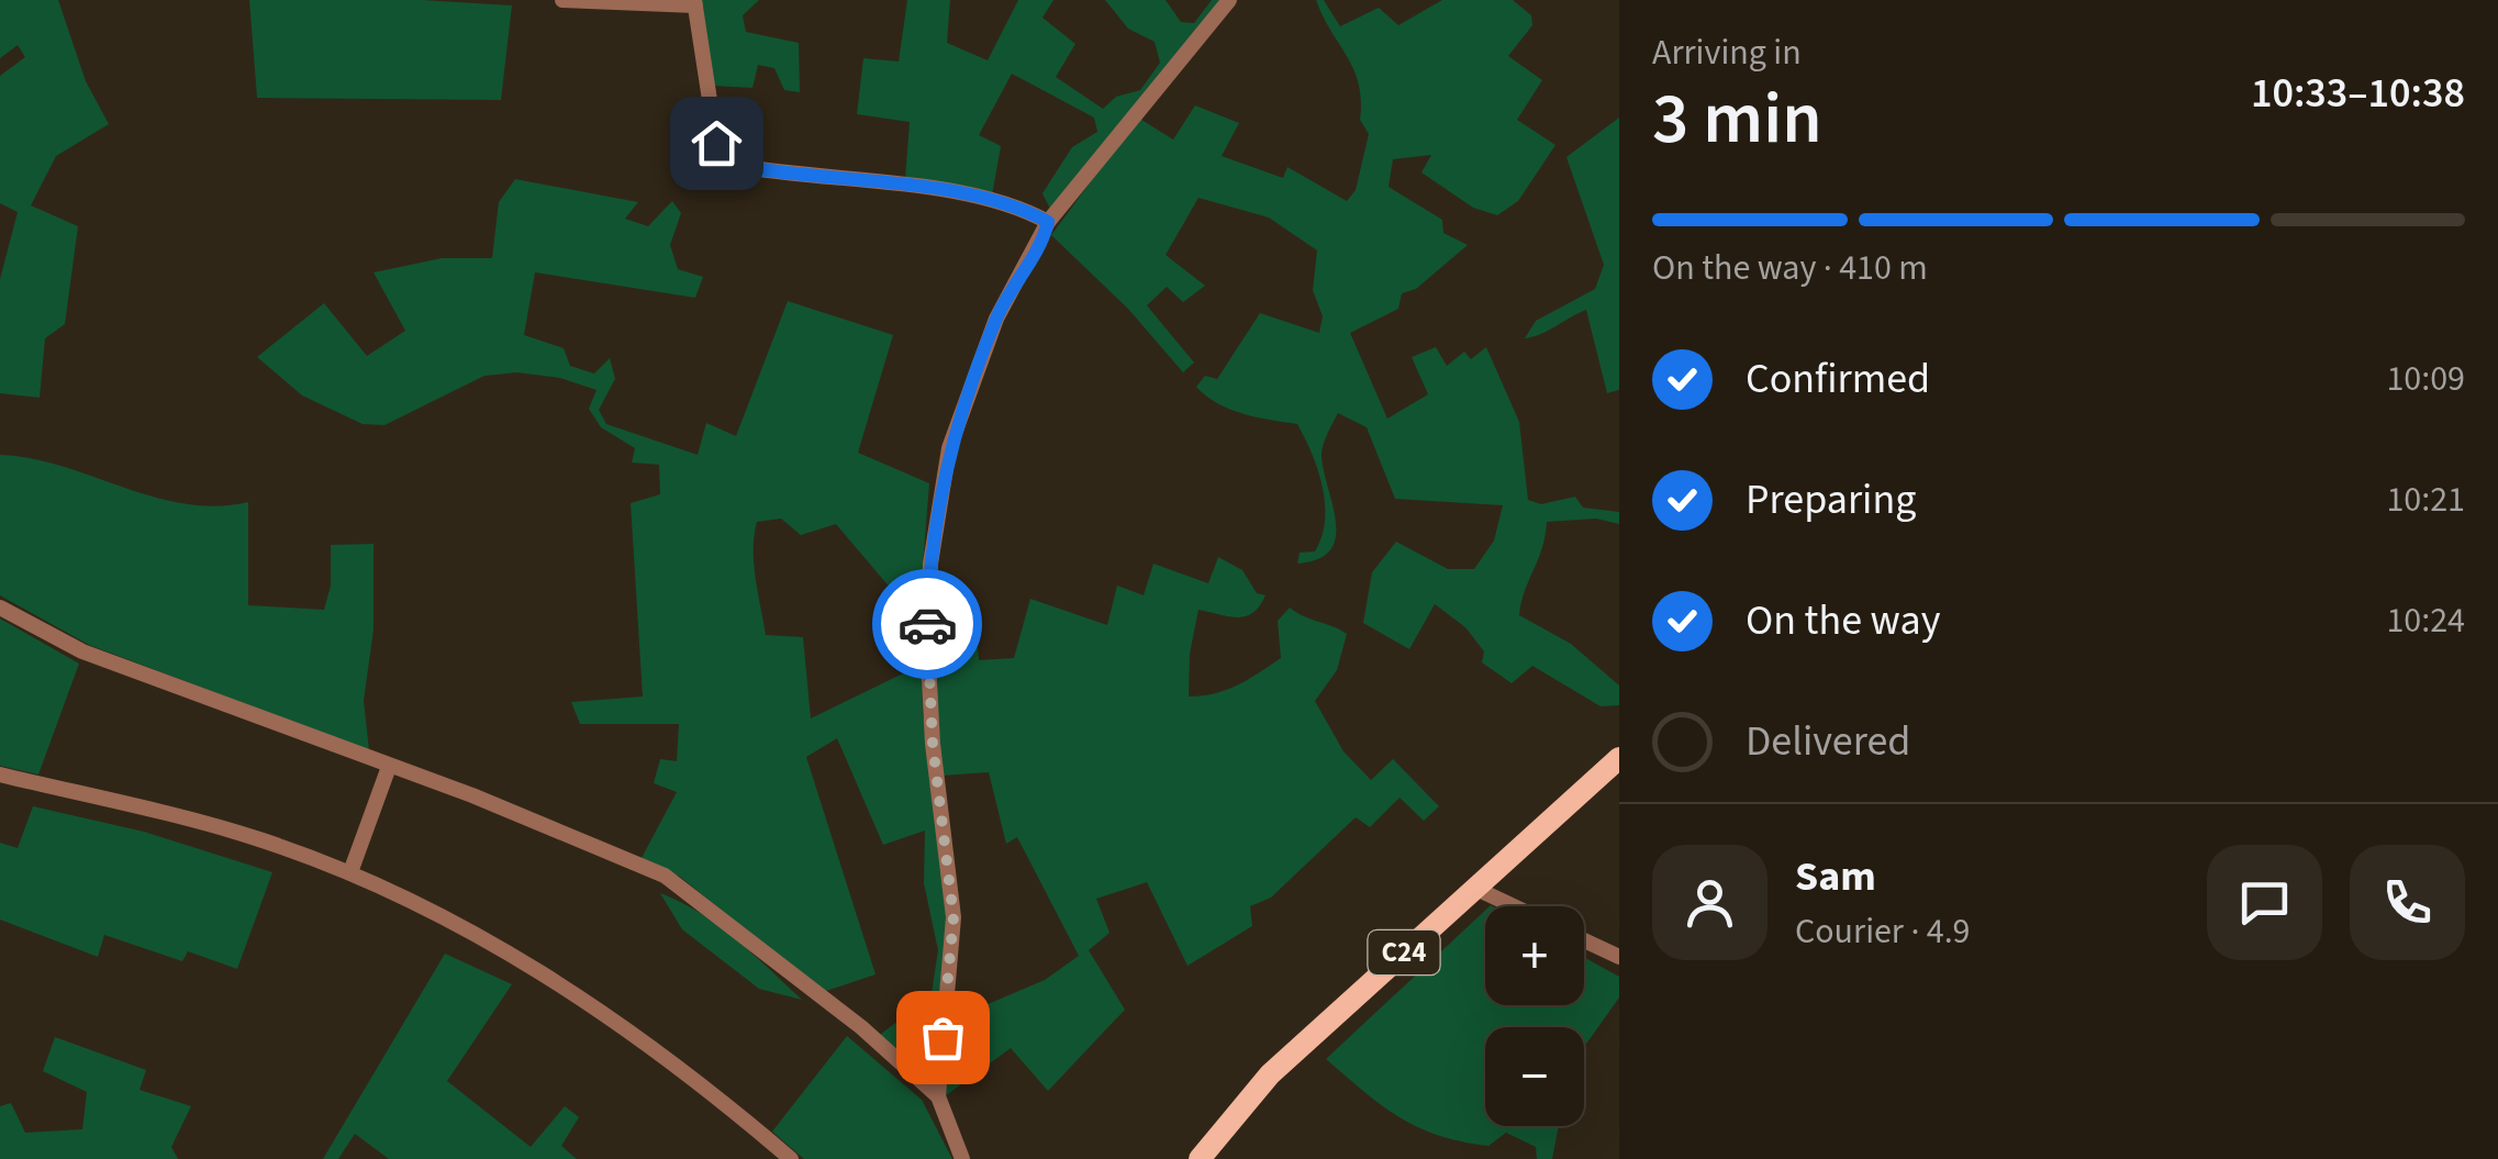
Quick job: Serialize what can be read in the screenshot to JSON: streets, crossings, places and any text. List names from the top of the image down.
{
  "streets": {
    "main road": ["C24"]
  },
  "page": {
    "heading": ["3 min", "Arriving in", "10:33–10:38"],
    "panel": ["Sam", "Courier · 4.9"],
    "bar": "On the way · 410 m",
    "list": [
      ["Confirmed", "10:09"],
      ["Preparing", "10:21"],
      ["On the way", "10:24"],
      "Delivered"
    ],
    "map_buttons": ["+", "−"]
  }
}
